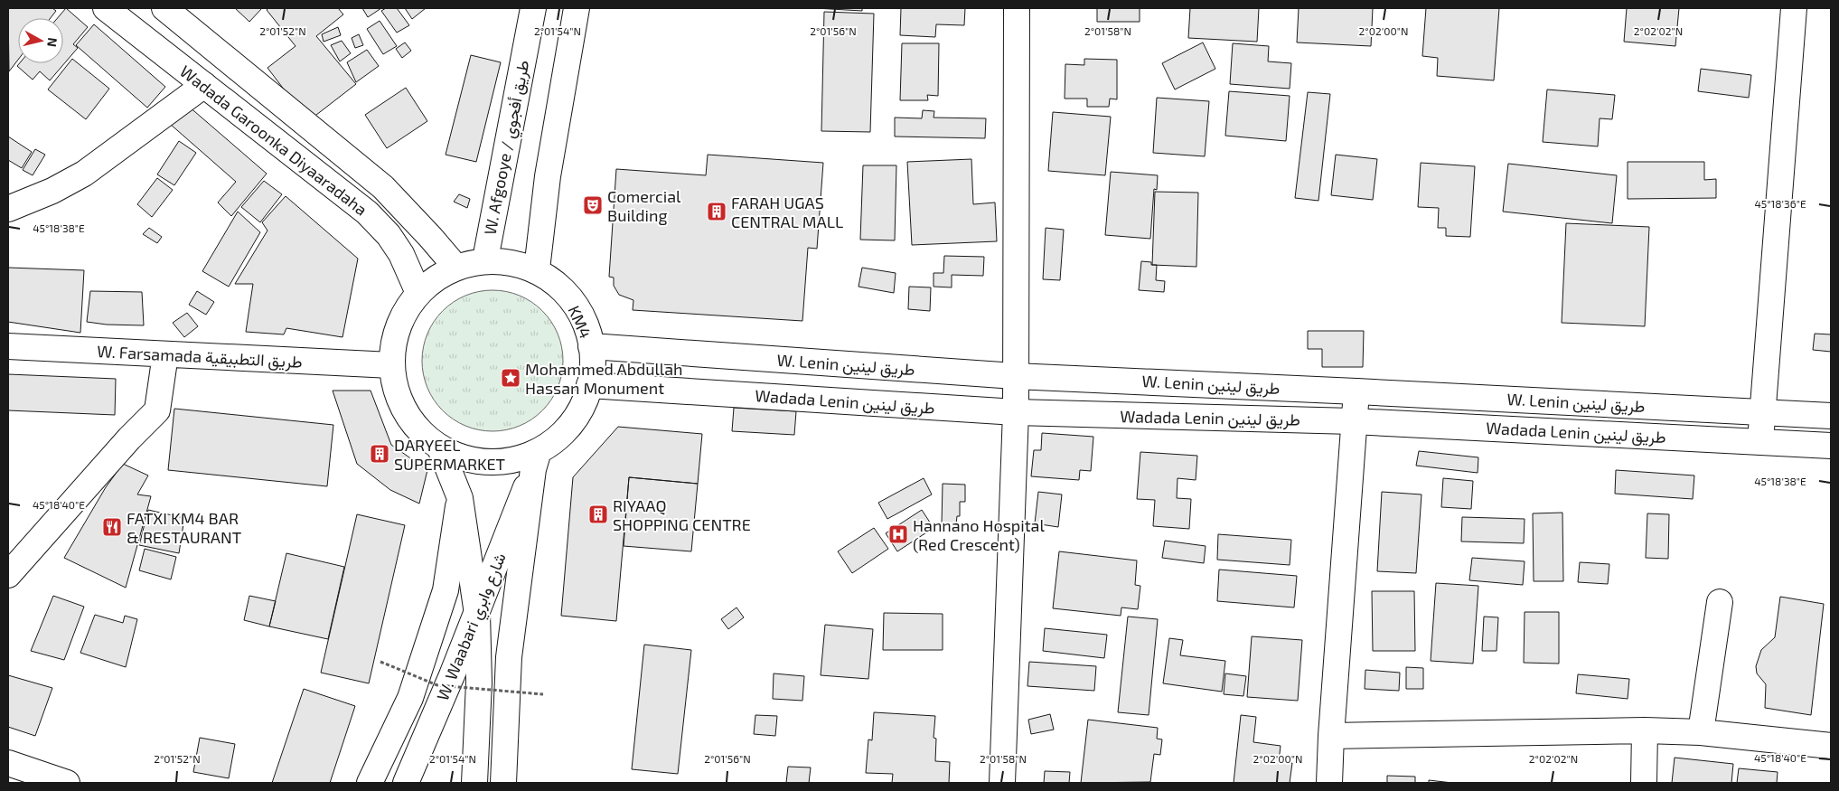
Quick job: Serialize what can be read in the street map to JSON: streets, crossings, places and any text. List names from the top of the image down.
{
  "streets": {
    "main road": [
      "Wadada Garoonka Diyaaradaha",
      "W. Afgooye / طريق أفجوي",
      "KM4",
      "W. Farsamada طريق التطبيقية",
      "W. Lenin طريق لينين",
      "Wadada Lenin طريق لينين",
      "W. Waabari شارع وابري"
    ]
  },
  "crossings": [
    ["Wadada Garoonka Diyaaradaha", "KM4"],
    ["W. Afgooye / طريق أفجوي", "KM4"],
    ["KM4", "W. Farsamada طريق التطبيقية"],
    ["KM4", "W. Lenin طريق لينين"],
    ["KM4", "Wadada Lenin طريق لينين"],
    ["KM4", "W. Waabari شارع وابري"]
  ],
  "places": {
    "theatre": ["Comercial Building"],
    "building": ["FARAH UGAS CENTRAL MALL", "DARYEEL SUPERMARKET", "RIYAAQ SHOPPING CENTRE"],
    "place": ["Mohammed Abdullah Hassan Monument"],
    "restaurant": ["FATXI KM4 BAR & RESTAURANT"],
    "hospital": ["Hannano Hospital (Red Crescent)"]
  },
  "north": "right",
  "coordinates": [
    "2°01'52\"N",
    "2°01'54\"N",
    "2°01'56\"N",
    "2°01'58\"N",
    "2°02'00\"N",
    "2°02'02\"N",
    "45°18'36\"E",
    "45°18'38\"E",
    "45°18'40\"E"
  ]
}
